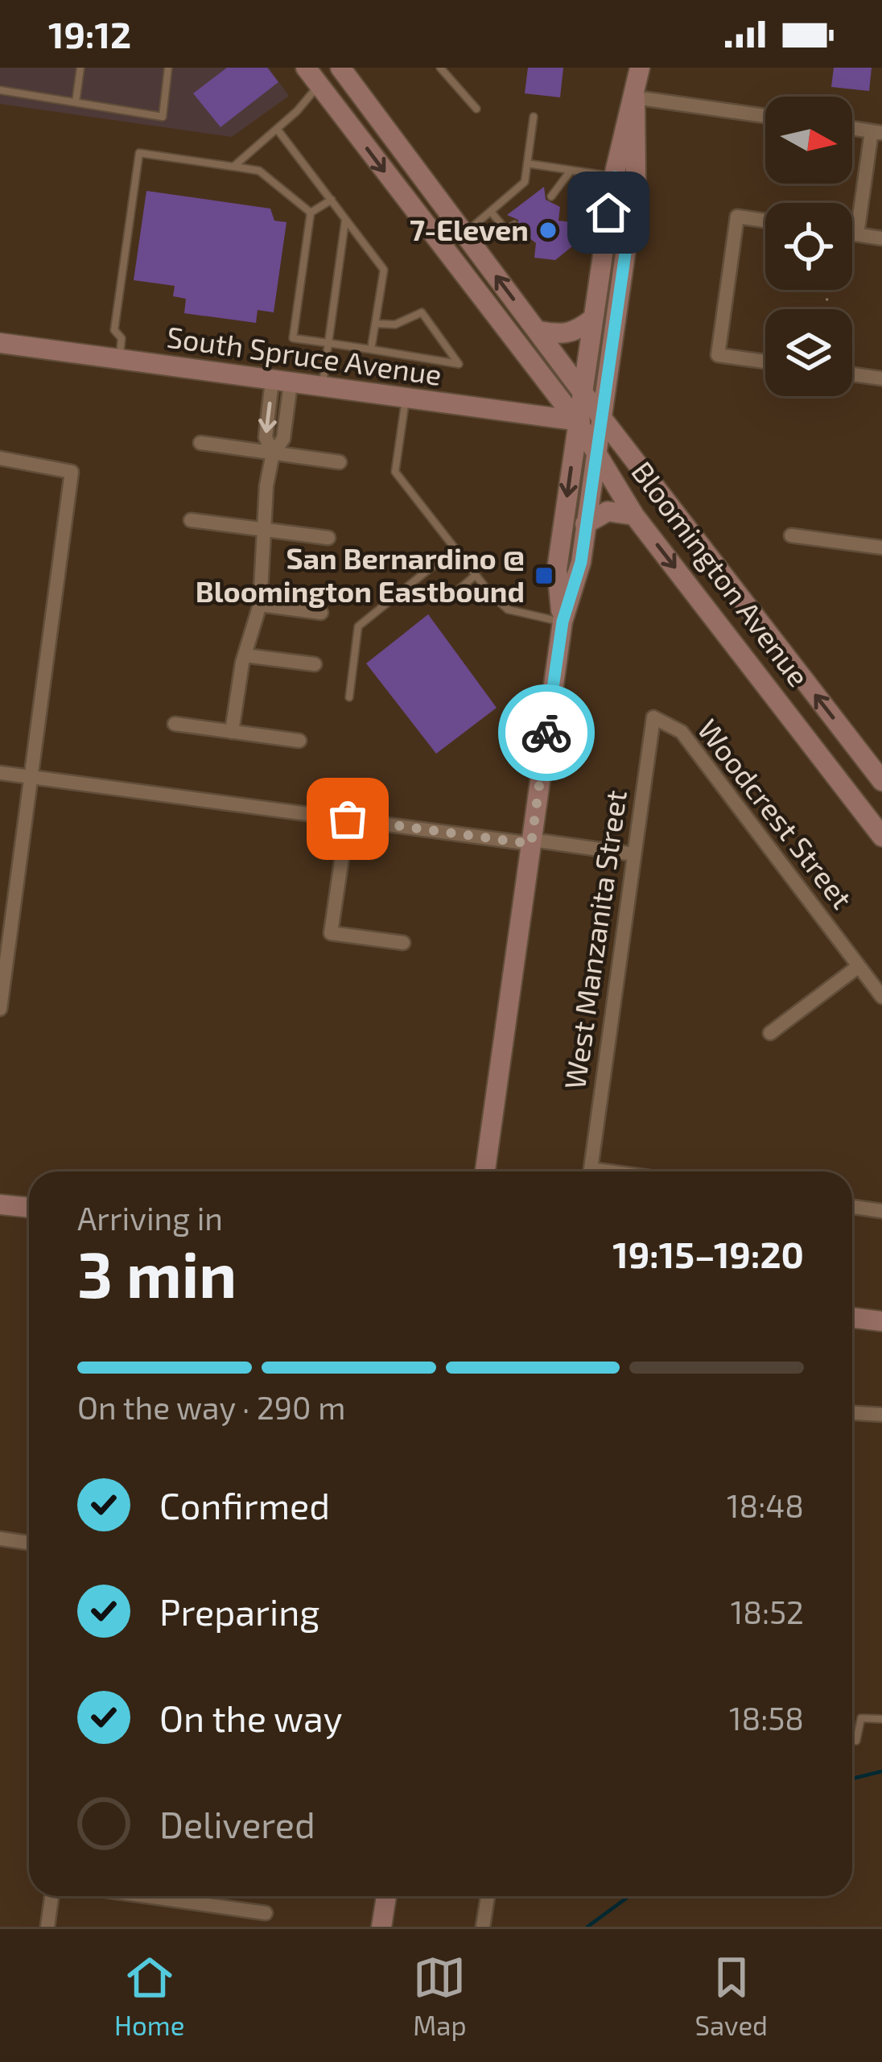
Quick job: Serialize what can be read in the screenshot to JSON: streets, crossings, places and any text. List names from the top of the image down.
{
  "streets": {
    "main road": ["South Spruce Avenue", "Bloomington Avenue"],
    "street": ["Woodcrest Street", "West Manzanita Street"]
  },
  "crossings": [
    ["South Spruce Avenue", "Bloomington Avenue"],
    ["Woodcrest Street", "West Manzanita Street"]
  ],
  "places": {
    "other": ["7-Eleven"],
    "transit": ["San Bernardino @ Bloomington Eastbound"]
  },
  "north": "right",
  "page": {
    "status": "19:12",
    "heading": ["3 min", "Arriving in", "19:15–19:20"],
    "bar": "On the way · 290 m",
    "list": [
      ["Confirmed", "18:48"],
      ["Preparing", "18:52"],
      ["On the way", "18:58"],
      "Delivered"
    ],
    "tabs": ["Home", "Map", "Saved"]
  }
}
